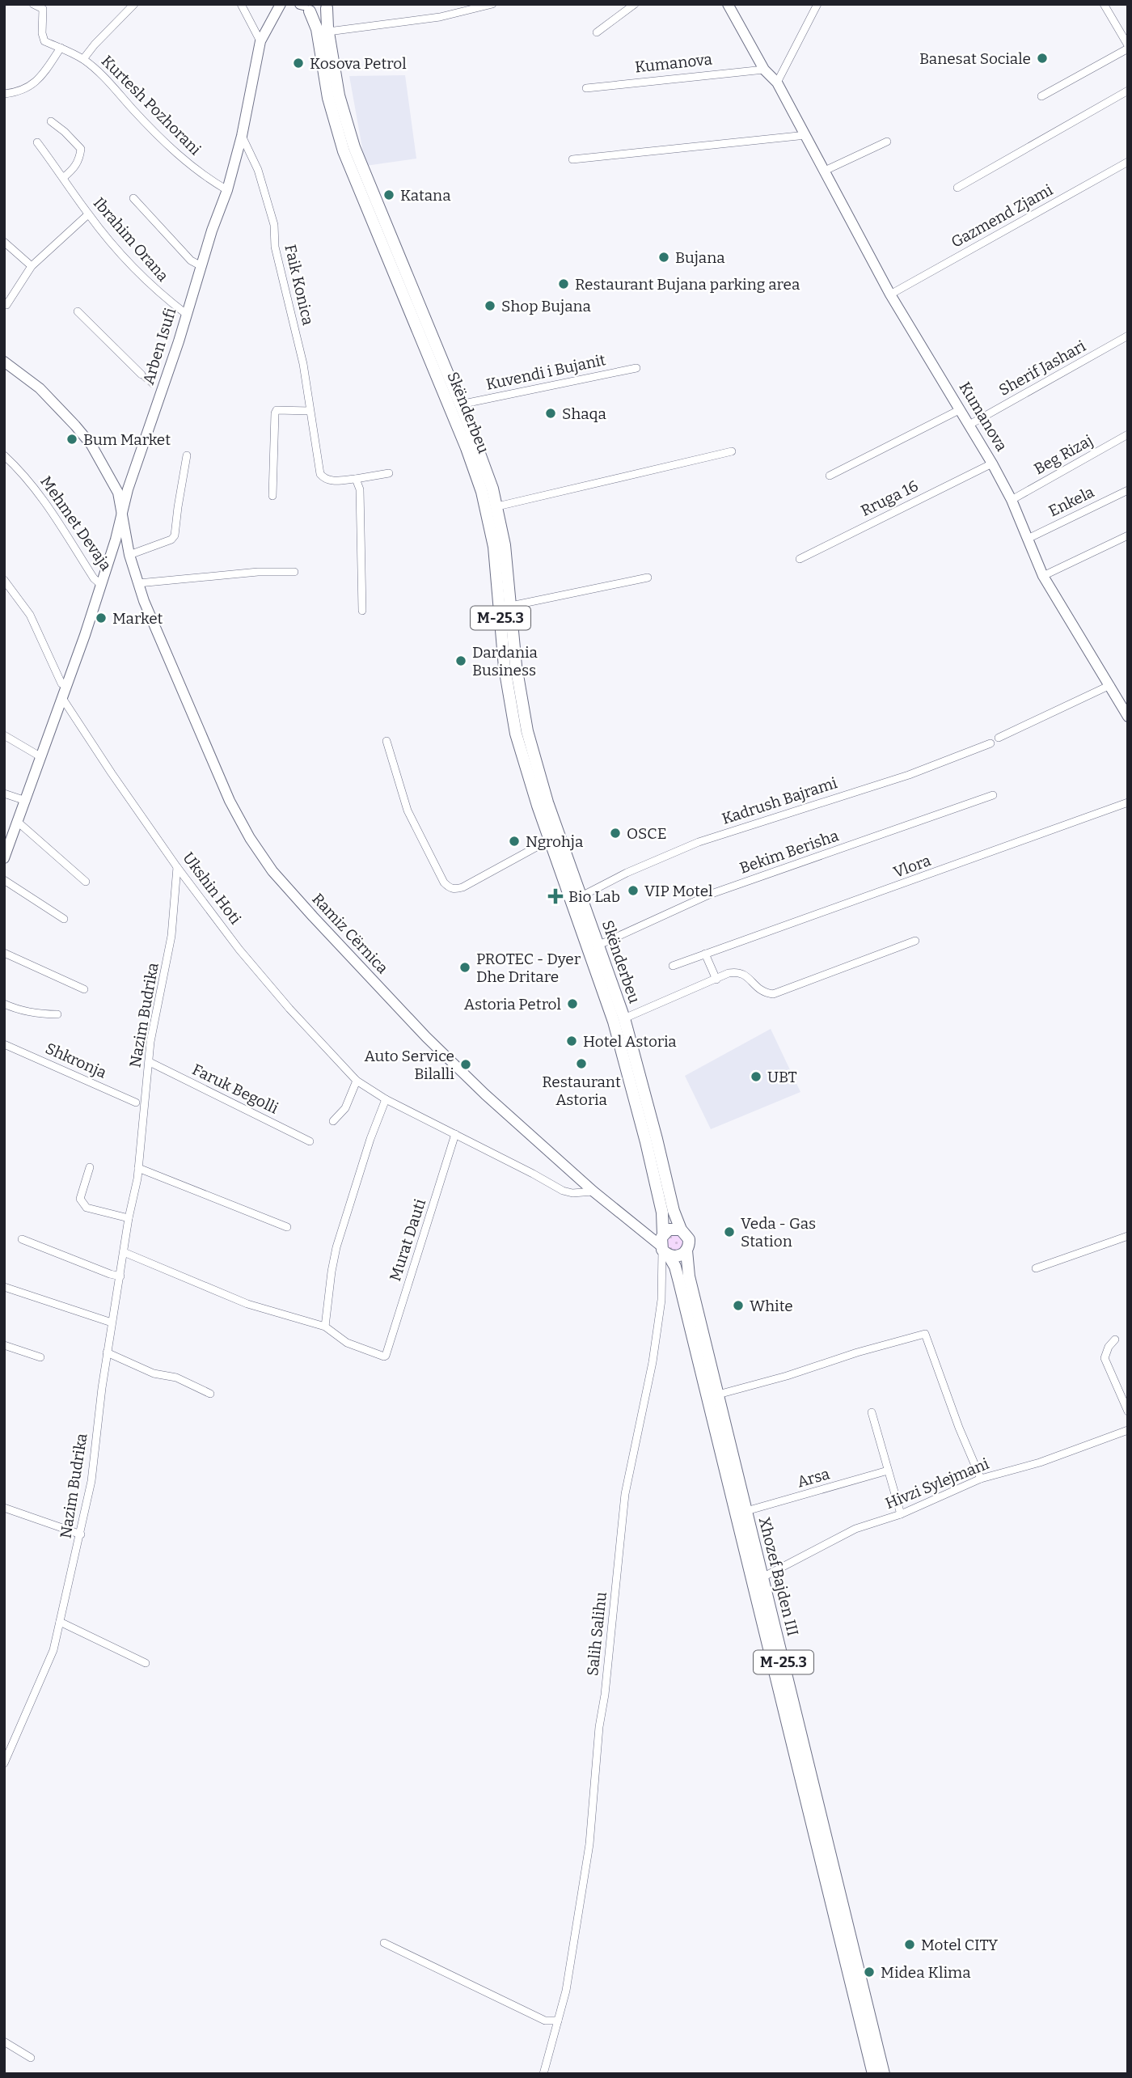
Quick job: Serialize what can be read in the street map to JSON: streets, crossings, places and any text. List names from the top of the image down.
{
  "streets": {
    "main road": ["Skënderbeu", "M-25.3", "Xhozef Bajden III"],
    "street": [
      "Kumanova",
      "Kurtesh Pozhorani",
      "Gazmend Zjami",
      "Ibrahim Orana",
      "Faik Konica",
      "Arben Isufi",
      "Sherif Jashari",
      "Kuvendi i Bujanit",
      "Beg Rizaj",
      "Rruga 16",
      "Enkela",
      "Mehmet Devaja",
      "Kadrush Bajrami",
      "Bekim Berisha",
      "Vlora",
      "Ukshin Hoti",
      "Ramiz Cërnica",
      "Nazim Budrika",
      "Shkronja",
      "Faruk Begolli",
      "Murat Dauti",
      "Arsa",
      "Hivzi Sylejmani",
      "Salih Salihu"
    ]
  },
  "crossings": [
    ["Kumanova", "Gazmend Zjami"],
    ["Kumanova", "Sherif Jashari"],
    ["Kumanova", "Beg Rizaj"],
    ["Kumanova", "Rruga 16"],
    ["Kumanova", "Enkela"],
    ["Kurtesh Pozhorani", "Arben Isufi"],
    ["Ibrahim Orana", "Arben Isufi"],
    ["Faik Konica", "Arben Isufi"],
    ["Arben Isufi", "Mehmet Devaja"],
    ["Arben Isufi", "Ukshin Hoti"],
    ["Arben Isufi", "Ramiz Cërnica"],
    ["Kuvendi i Bujanit", "Skënderbeu"],
    ["Skënderbeu", "M-25.3"],
    ["Skënderbeu", "Kadrush Bajrami"],
    ["Skënderbeu", "Bekim Berisha"],
    ["Skënderbeu", "Ramiz Cërnica"],
    ["Skënderbeu", "Xhozef Bajden III"],
    ["Skënderbeu", "Salih Salihu"],
    ["M-25.3", "Ramiz Cërnica"],
    ["M-25.3", "Xhozef Bajden III"],
    ["M-25.3", "Salih Salihu"],
    ["Ukshin Hoti", "Ramiz Cërnica"],
    ["Ukshin Hoti", "Nazim Budrika"],
    ["Ukshin Hoti", "Murat Dauti"],
    ["Ramiz Cërnica", "Xhozef Bajden III"],
    ["Ramiz Cërnica", "Salih Salihu"],
    ["Nazim Budrika", "Faruk Begolli"],
    ["Arsa", "Xhozef Bajden III"],
    ["Hivzi Sylejmani", "Xhozef Bajden III"],
    ["Xhozef Bajden III", "Salih Salihu"]
  ],
  "places": {
    "other": [
      "Banesat Sociale",
      "Kosova Petrol",
      "Katana",
      "Bujana",
      "Restaurant Bujana parking area",
      "Shop Bujana",
      "Shaqa",
      "Bum Market",
      "Market",
      "Dardania Business",
      "OSCE",
      "Ngrohja",
      "VIP Motel",
      "PROTEC - Dyer Dhe Dritare",
      "Astoria Petrol",
      "Hotel Astoria",
      "Restaurant Astoria",
      "Auto Service Bilalli",
      "UBT",
      "Veda - Gas Station",
      "White",
      "Motel CITY",
      "Midea Klima"
    ],
    "health": ["Bio Lab"]
  }
}
